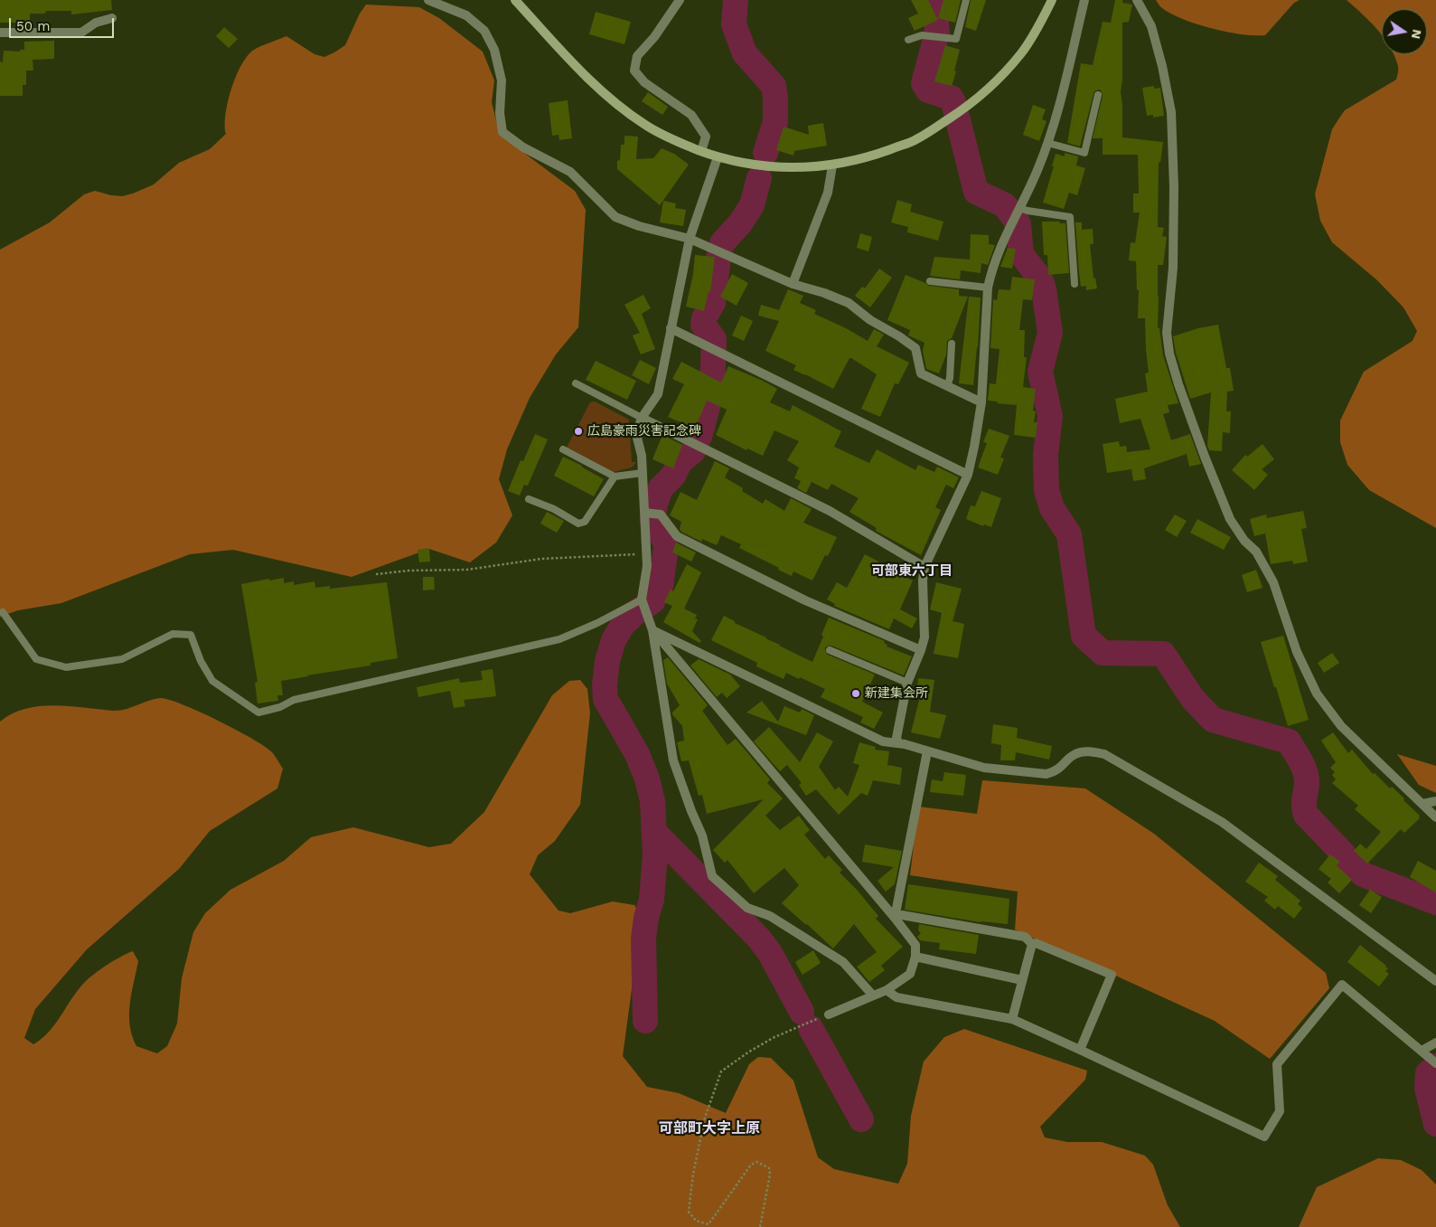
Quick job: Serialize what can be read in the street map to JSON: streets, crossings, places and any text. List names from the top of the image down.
{
  "districts": ["可部東六丁目", "可部町大字上原"],
  "places": ["広島豪雨災害記念碑", "新建集会所"],
  "scale_bar": "50 m",
  "north": "right"
}
